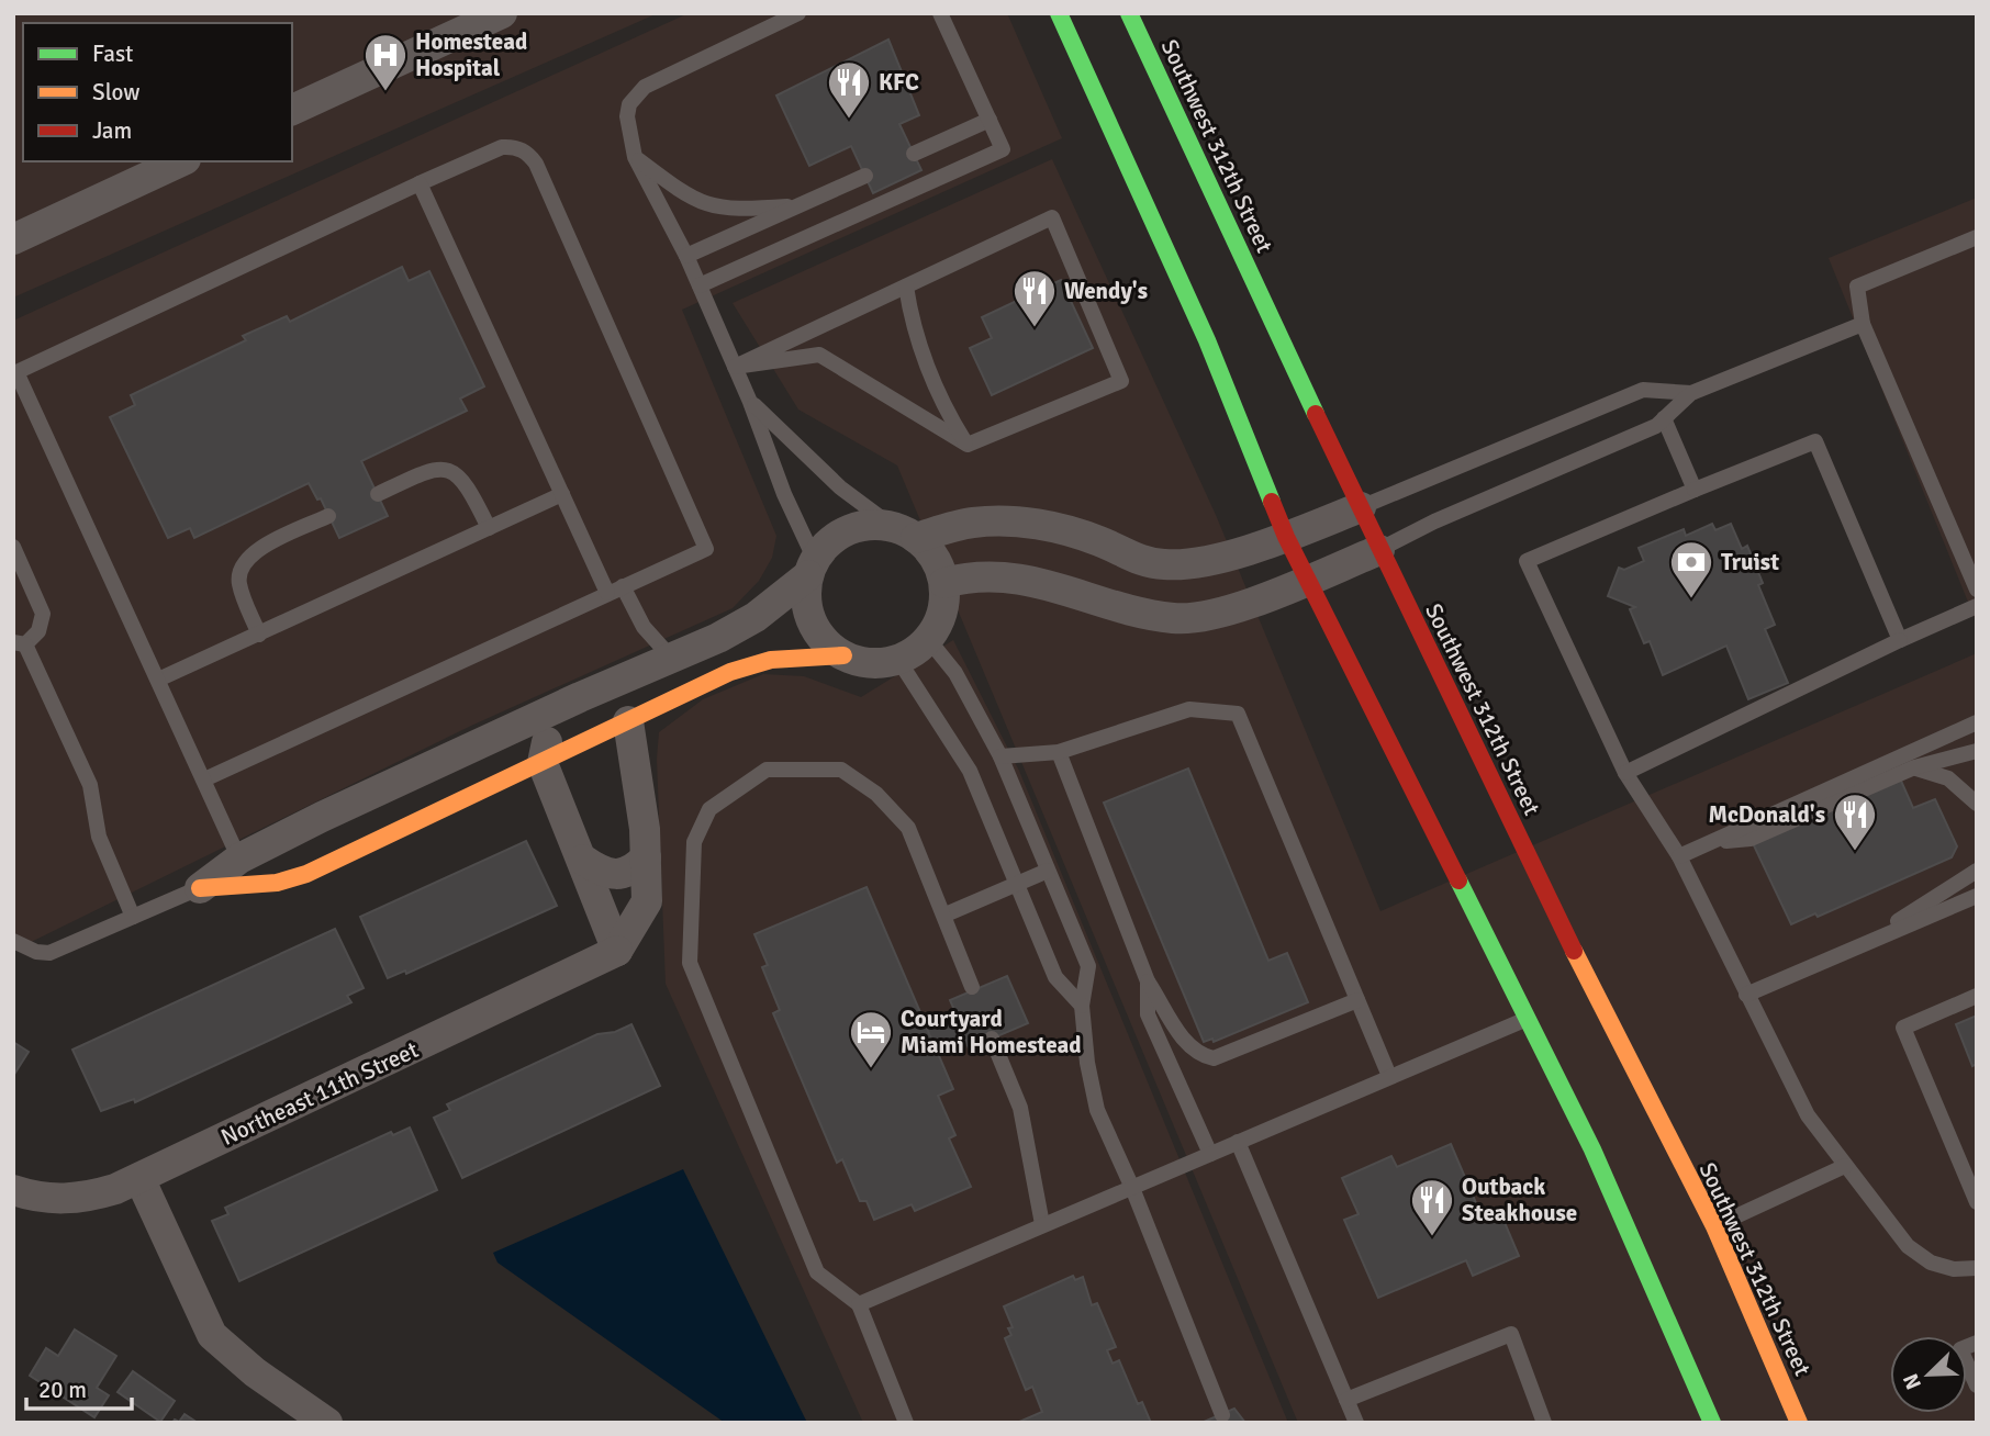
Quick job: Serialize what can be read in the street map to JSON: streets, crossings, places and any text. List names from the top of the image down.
{
  "streets": {
    "main road": ["Southwest 312th Street"],
    "street": ["Northeast 11th Street"]
  },
  "places": {
    "hospital": ["Homestead Hospital"],
    "restaurant": [
      "KFC",
      "Wendy's",
      "McDonald's",
      "Outback Steakhouse"
    ],
    "bank": ["Truist"],
    "hotel": ["Courtyard Miami Homestead"]
  },
  "legend": ["Fast", "Slow", "Jam"],
  "scale_bar": "20 m",
  "north": "bottom left"
}
